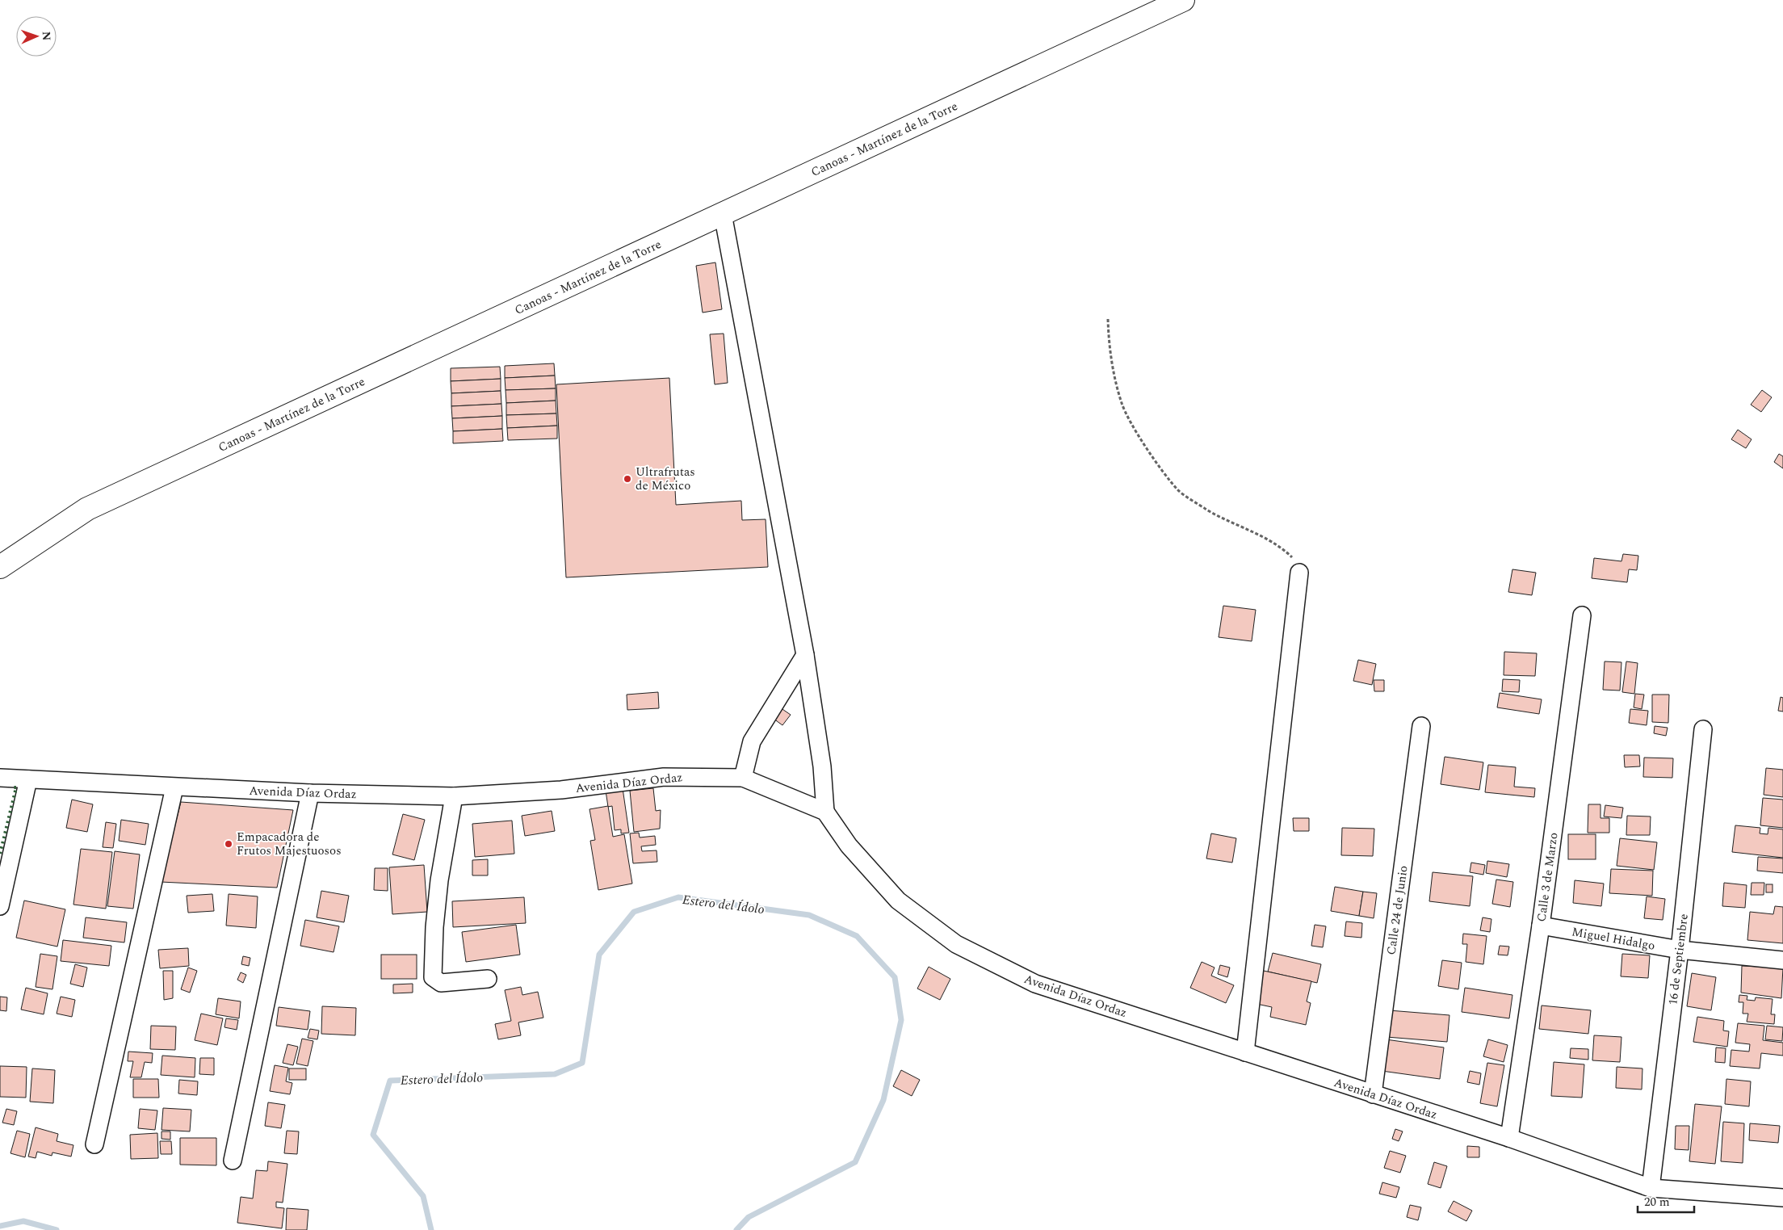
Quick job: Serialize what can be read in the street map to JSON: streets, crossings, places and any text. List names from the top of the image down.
{
  "streets": {
    "main road": ["Canoas - Martínez de la Torre"],
    "street": [
      "Avenida Díaz Ordaz",
      "Calle 3 de Marzo",
      "Calle 24 de Junio",
      "Miguel Hidalgo",
      "16 de Septiembre"
    ]
  },
  "crossings": [
    ["Avenida Díaz Ordaz", "Calle 3 de Marzo"],
    ["Avenida Díaz Ordaz", "Calle 24 de Junio"],
    ["Avenida Díaz Ordaz", "16 de Septiembre"],
    ["Calle 3 de Marzo", "Miguel Hidalgo"],
    ["Miguel Hidalgo", "16 de Septiembre"]
  ],
  "water": ["Estero del Ídolo"],
  "places": ["Ultrafrutas de México", "Empacadora de Frutos Majestuosos"],
  "scale_bar": "20 m",
  "north": "right"
}
